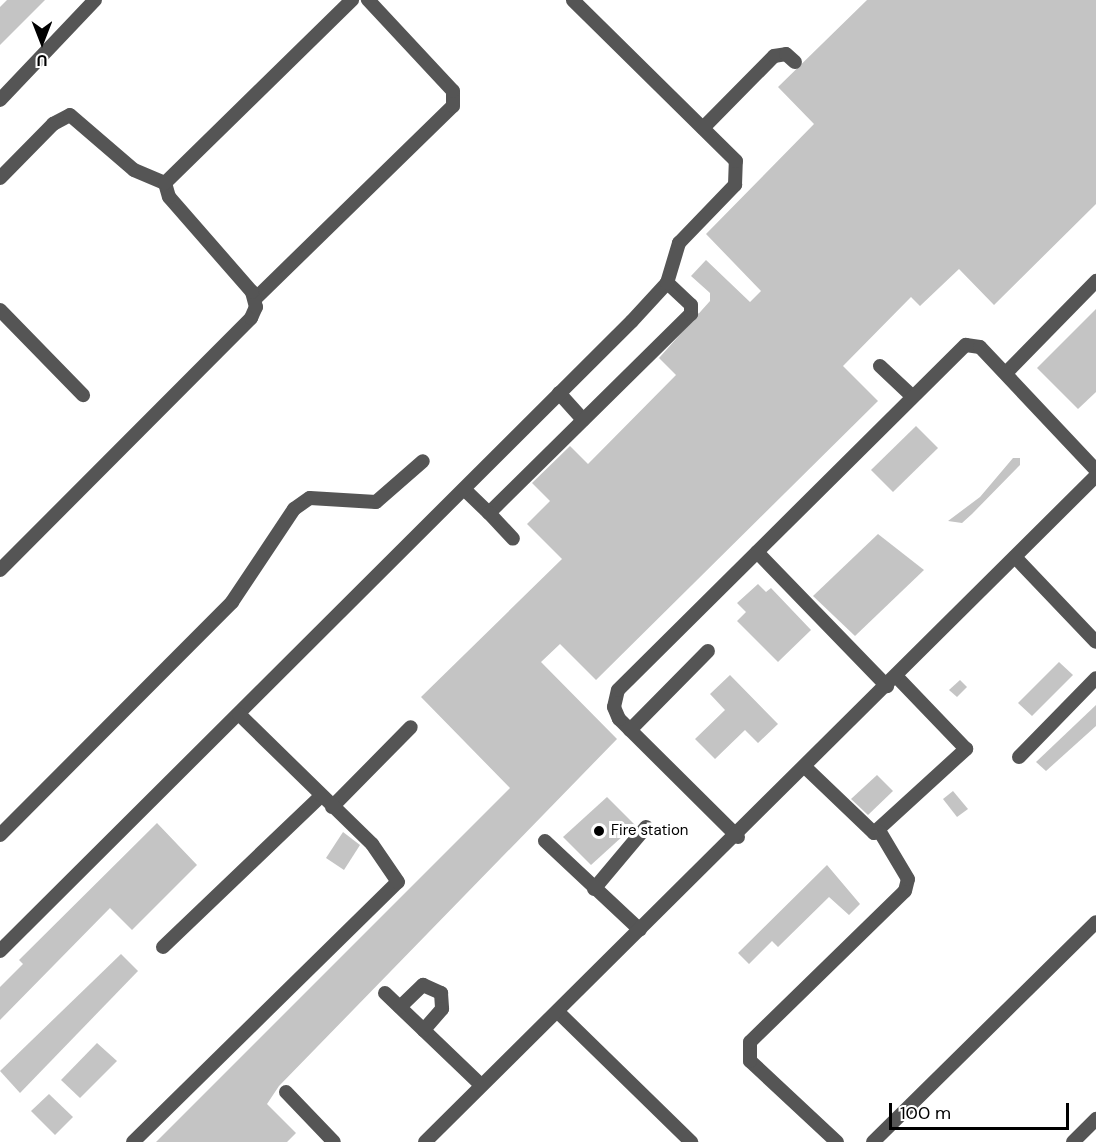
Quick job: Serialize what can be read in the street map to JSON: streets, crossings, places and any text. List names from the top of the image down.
{
  "places": ["Fire station"],
  "scale_bar": "100 m",
  "north": "bottom"
}
